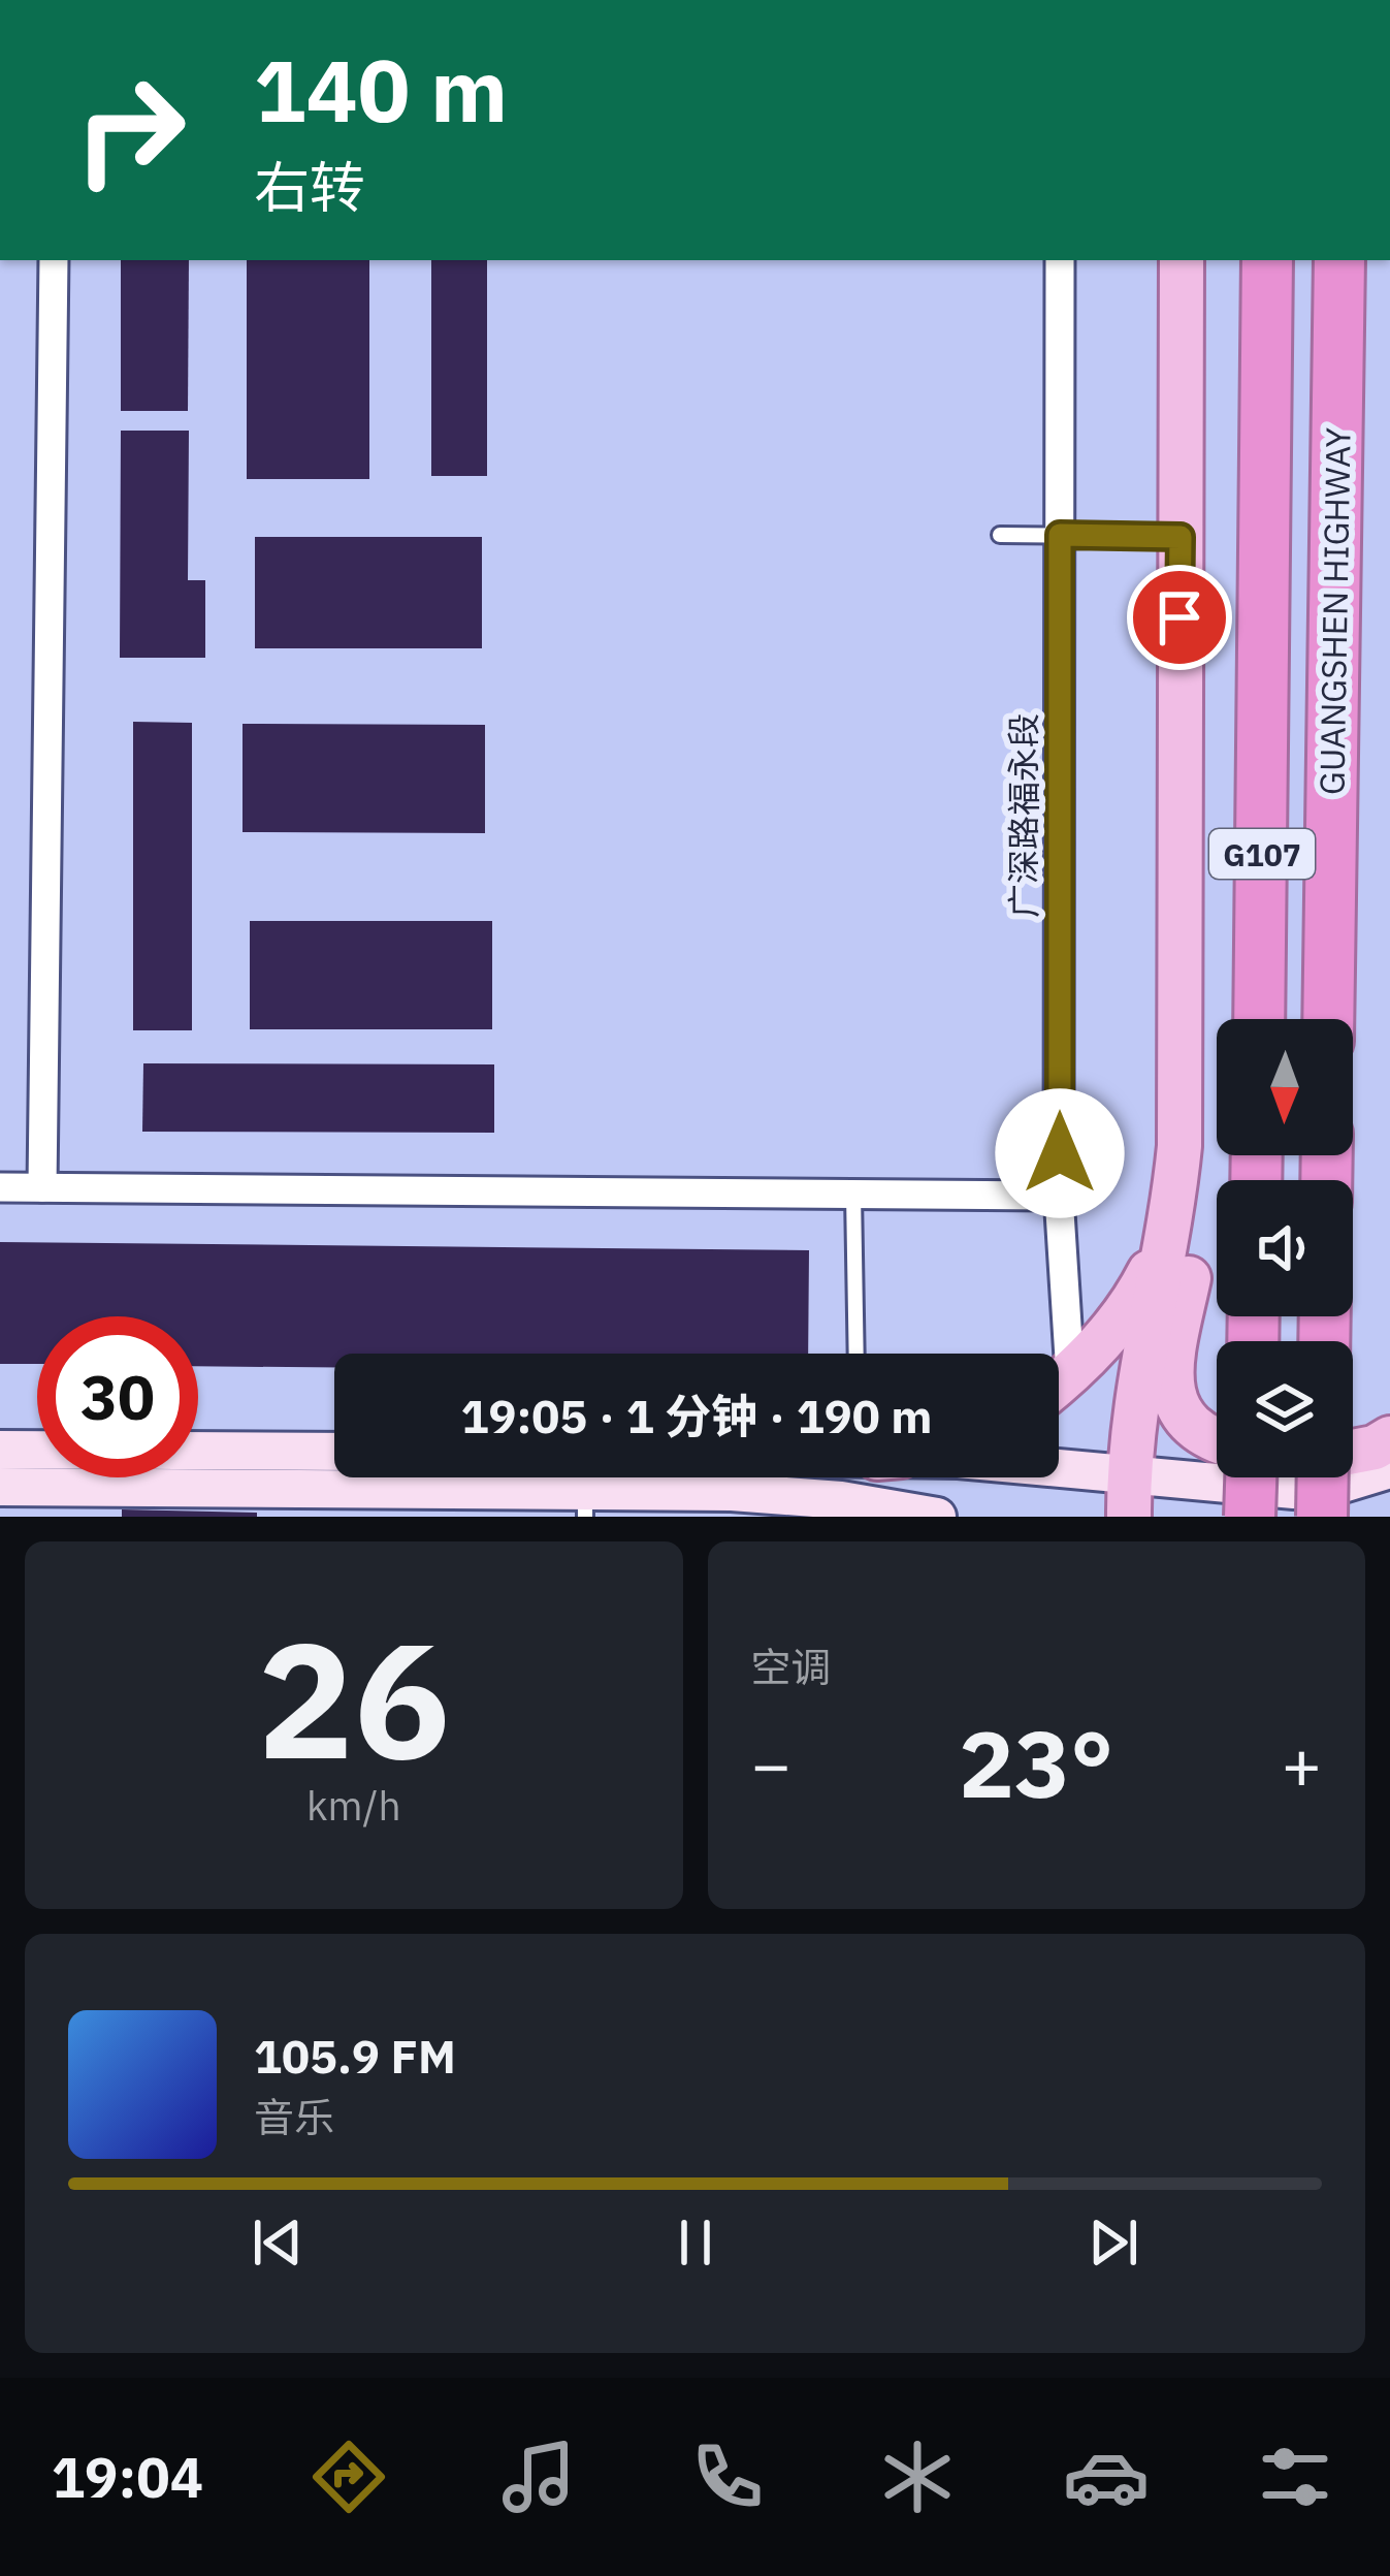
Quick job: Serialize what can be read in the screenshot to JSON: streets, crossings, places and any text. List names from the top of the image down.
{
  "streets": {
    "highway": ["GUANGSHEN HIGHWAY", "G107"],
    "street": ["广深路福永段"]
  },
  "north": "bottom",
  "page": {
    "turn": ["140 m", "右转"],
    "limit": "30",
    "trip": "19:05 · 1 分钟 · 190 m",
    "tile": [
      ["26", "km/h"],
      "空调"
    ],
    "heat": ["−", "23°", "+"],
    "song": ["105.9 FM", "音乐"],
    "tabs": "19:04"
  }
}
